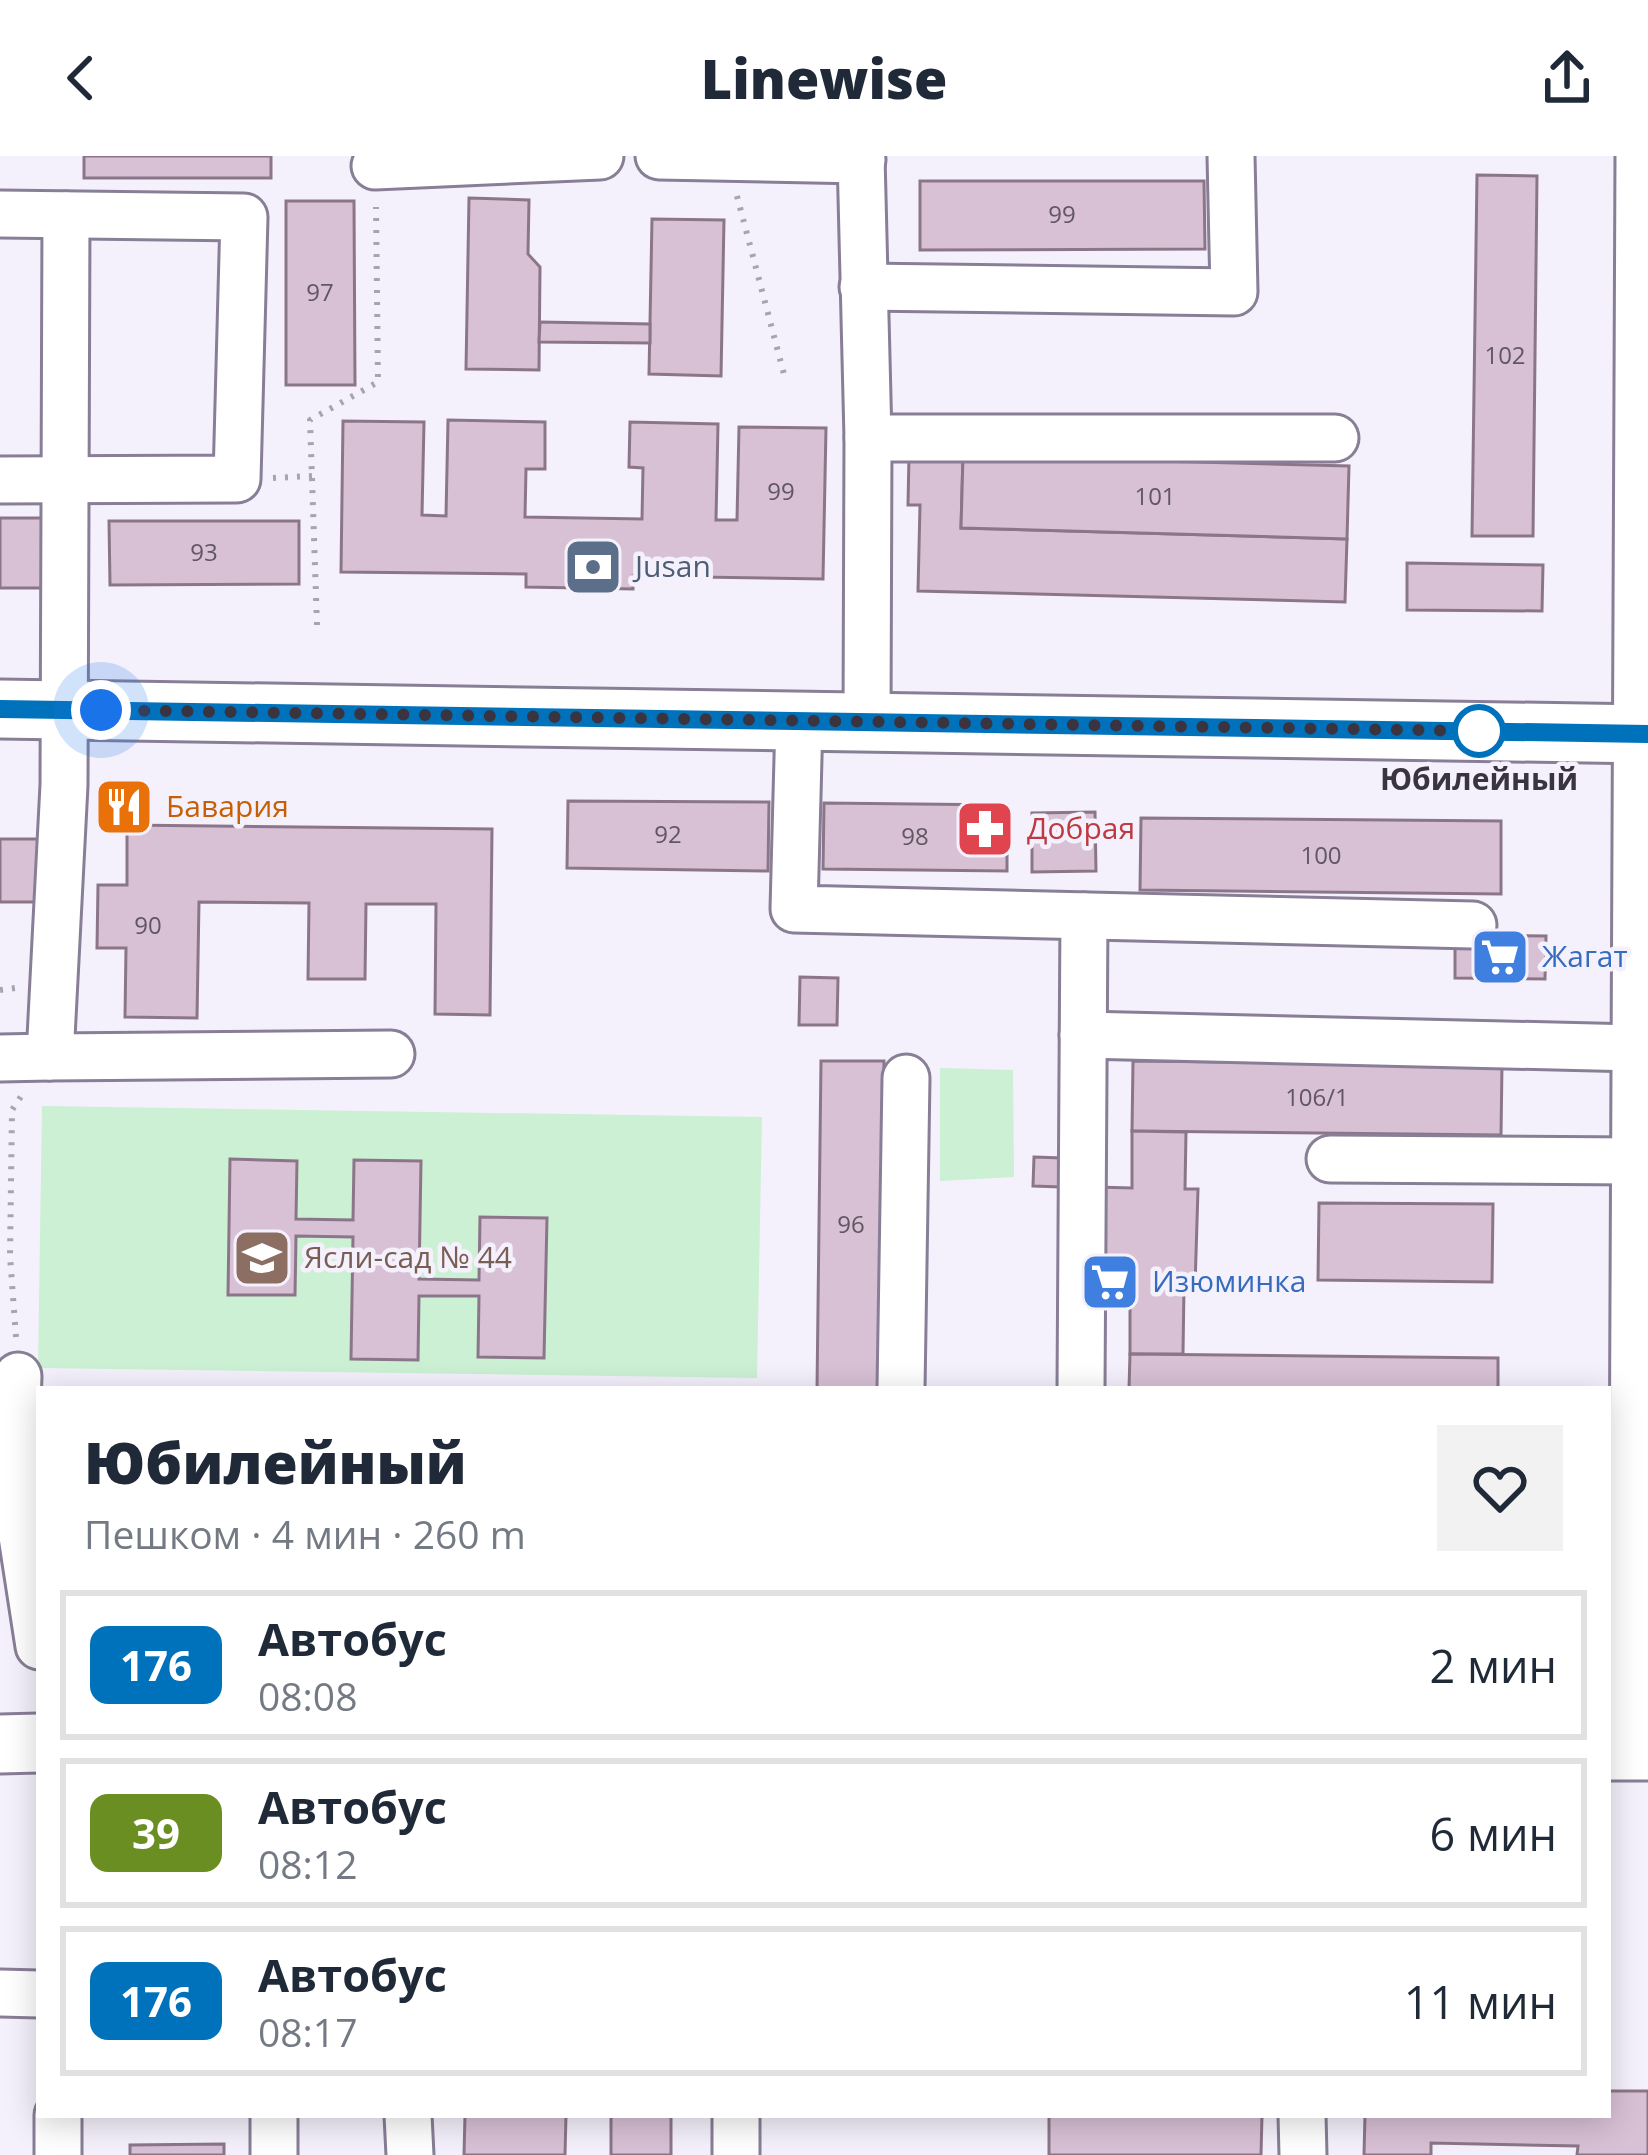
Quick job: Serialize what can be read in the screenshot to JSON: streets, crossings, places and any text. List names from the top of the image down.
{
  "places": {
    "bank": ["Jusan"],
    "other": ["Юбилейный"],
    "restaurant": ["Бавария"],
    "pharmacy": ["Добрая"],
    "supermarket": ["Жагат", "Изюминка"],
    "school or university": ["Ясли-сад № 44"]
  },
  "lines": ["bus line 176"],
  "house_numbers": [
    "99",
    "97",
    "102",
    "99",
    "101",
    "93",
    "92",
    "98",
    "100",
    "90",
    "106/1",
    "96"
  ],
  "page": {
    "header": "Linewise",
    "heading": ["Юбилейный", "Пешком · 4 мин · 260 m"],
    "list": [
      {
        "mark": "176",
        "name": "Автобус",
        "note": "08:08",
        "value": "2 мин"
      },
      {
        "mark": "39",
        "name": "Автобус",
        "note": "08:12",
        "value": "6 мин"
      },
      {
        "mark": "176",
        "name": "Автобус",
        "note": "08:17",
        "value": "11 мин"
      }
    ]
  }
}
